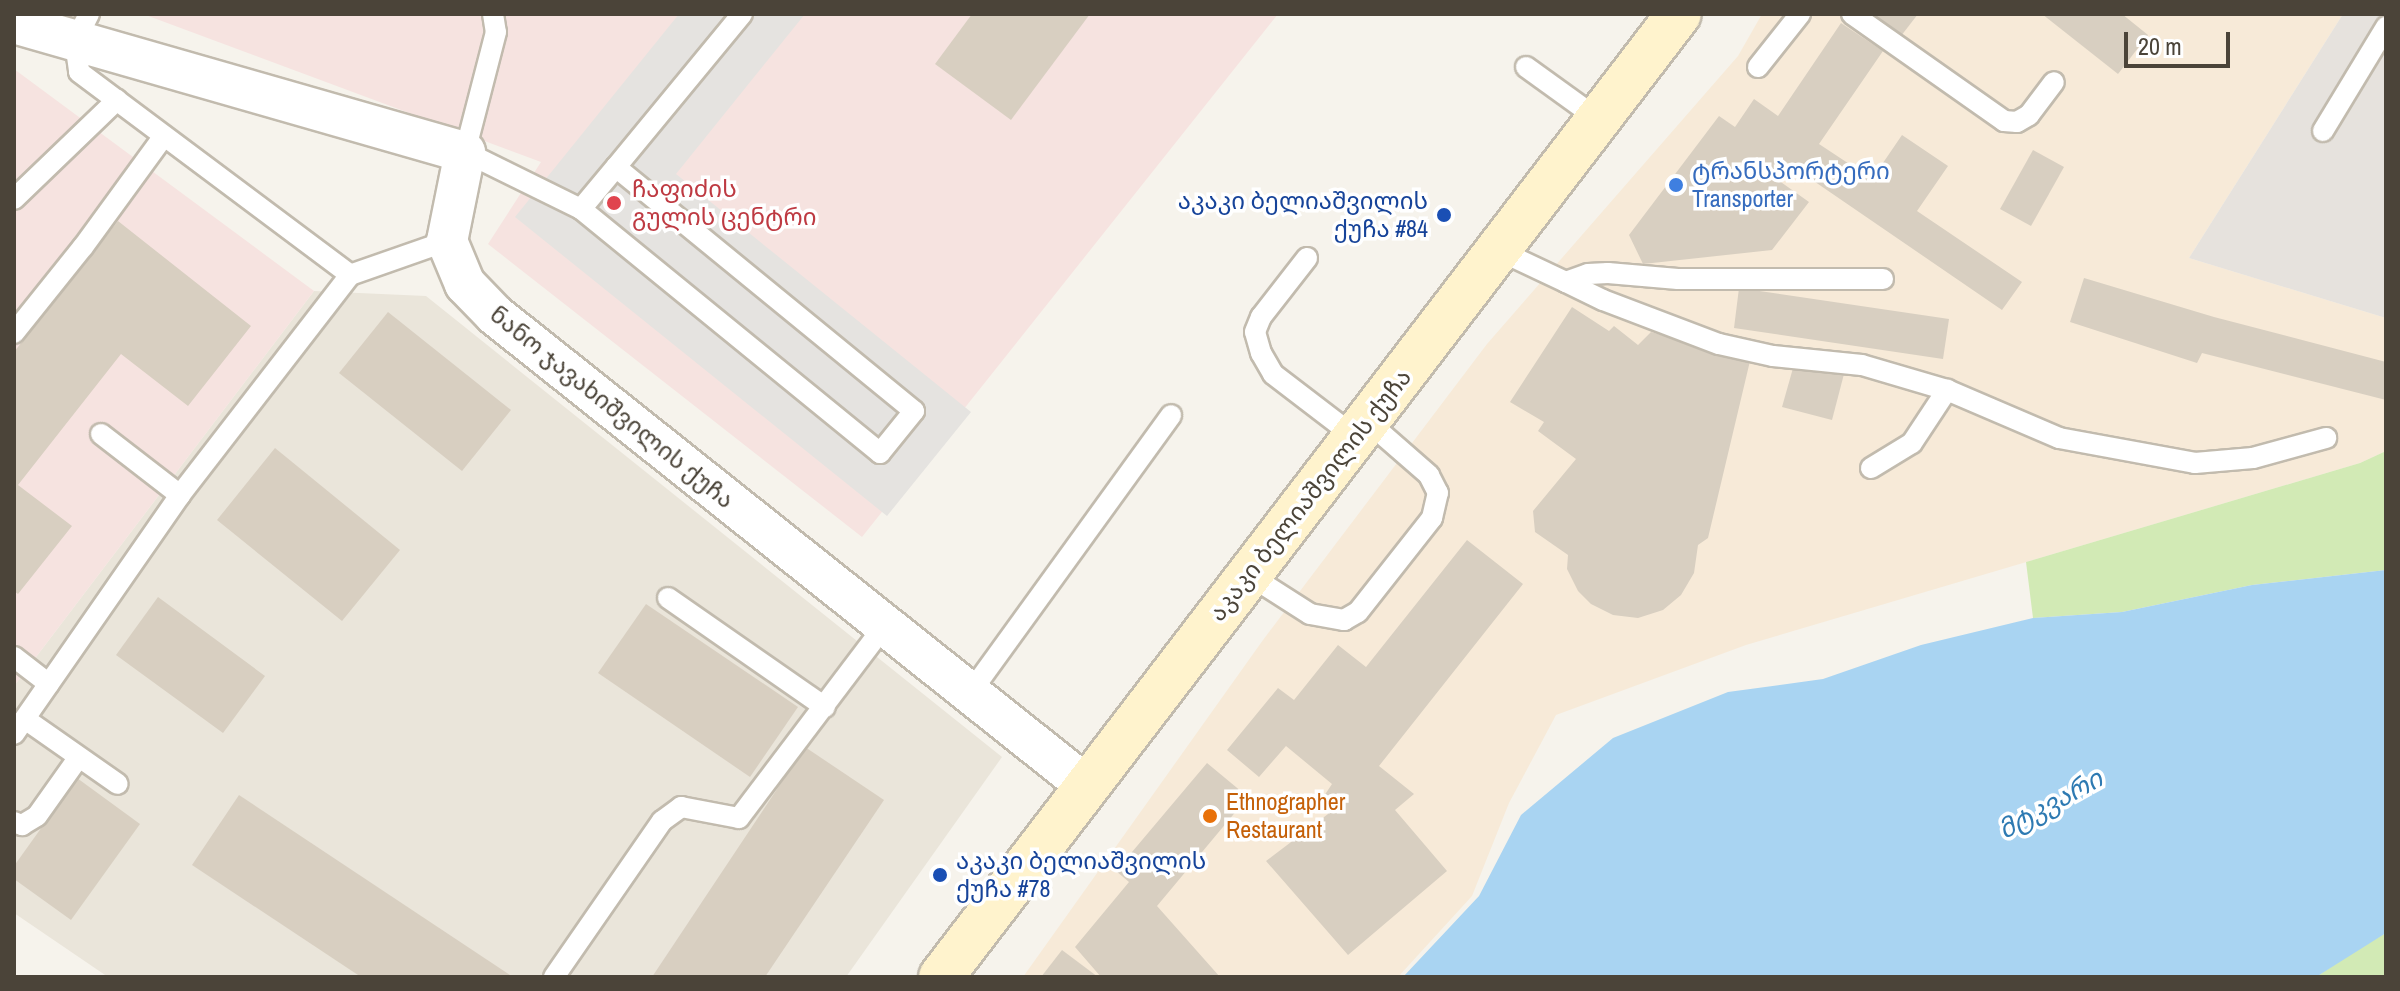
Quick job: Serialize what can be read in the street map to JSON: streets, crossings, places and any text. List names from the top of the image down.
{
  "streets": {
    "main road": ["აკაკი ბელიაშვილის ქუჩა"],
    "street": ["ნანო ჯავახიშვილის ქუჩა"]
  },
  "crossings": [
    ["ნანო ჯავახიშვილის ქუჩა", "აკაკი ბელიაშვილის ქუჩა"]
  ],
  "water": ["მტკვარი"],
  "places": [
    "ტრანსპორტერი Transporter",
    "ჩაფიძის გულის ცენტრი",
    "აკაკი ბელიაშვილის ქუჩა #84",
    "Ethnographer Restaurant",
    "აკაკი ბელიაშვილის ქუჩა #78"
  ],
  "scale_bar": "20 m"
}
